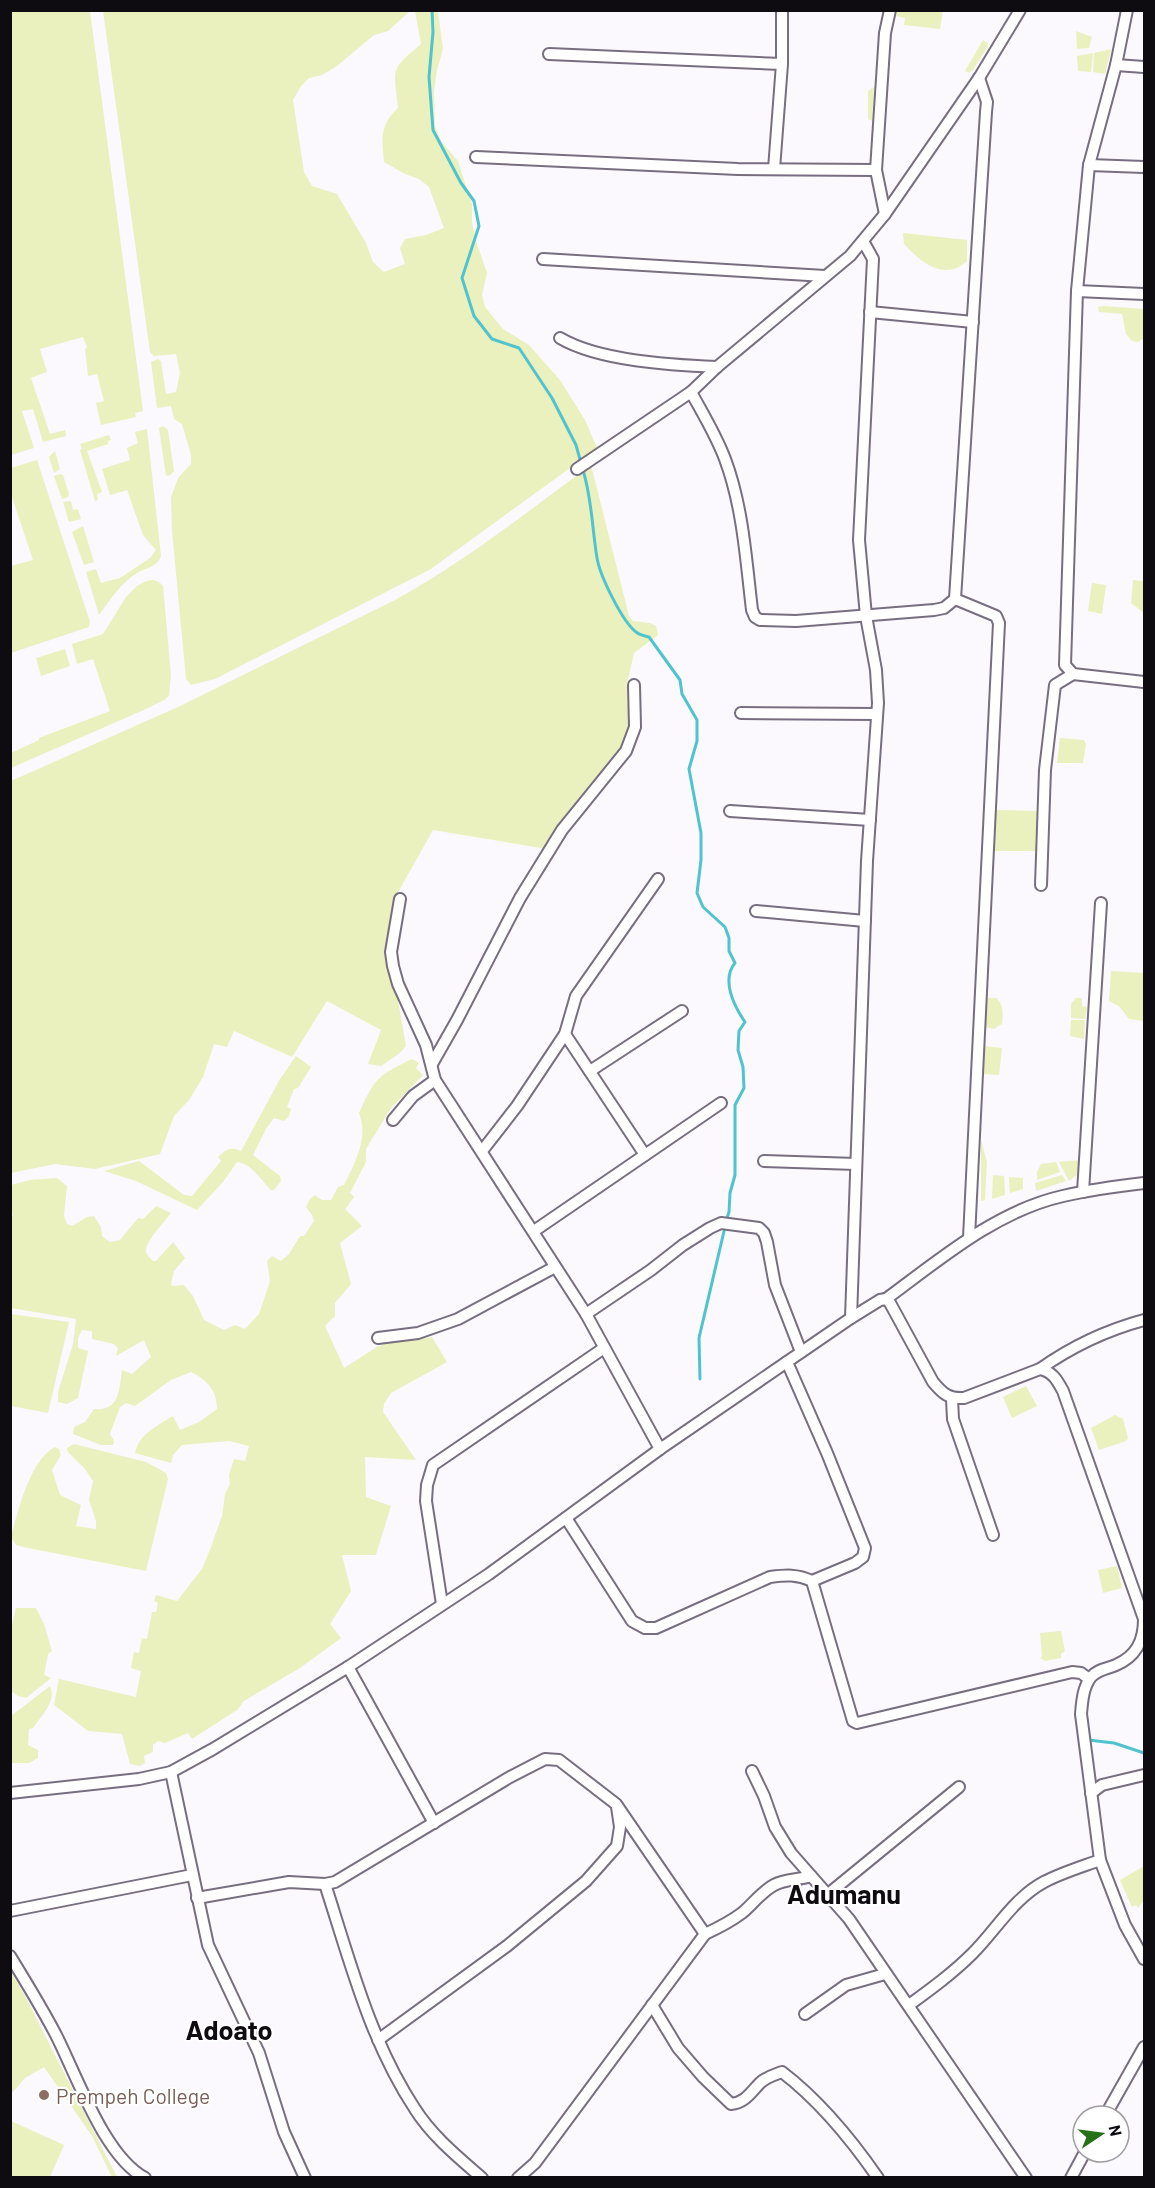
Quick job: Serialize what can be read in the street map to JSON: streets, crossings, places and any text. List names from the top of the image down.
{
  "districts": ["Adumanu", "Adoato"],
  "places": ["Prempeh College"],
  "north": "right"
}
